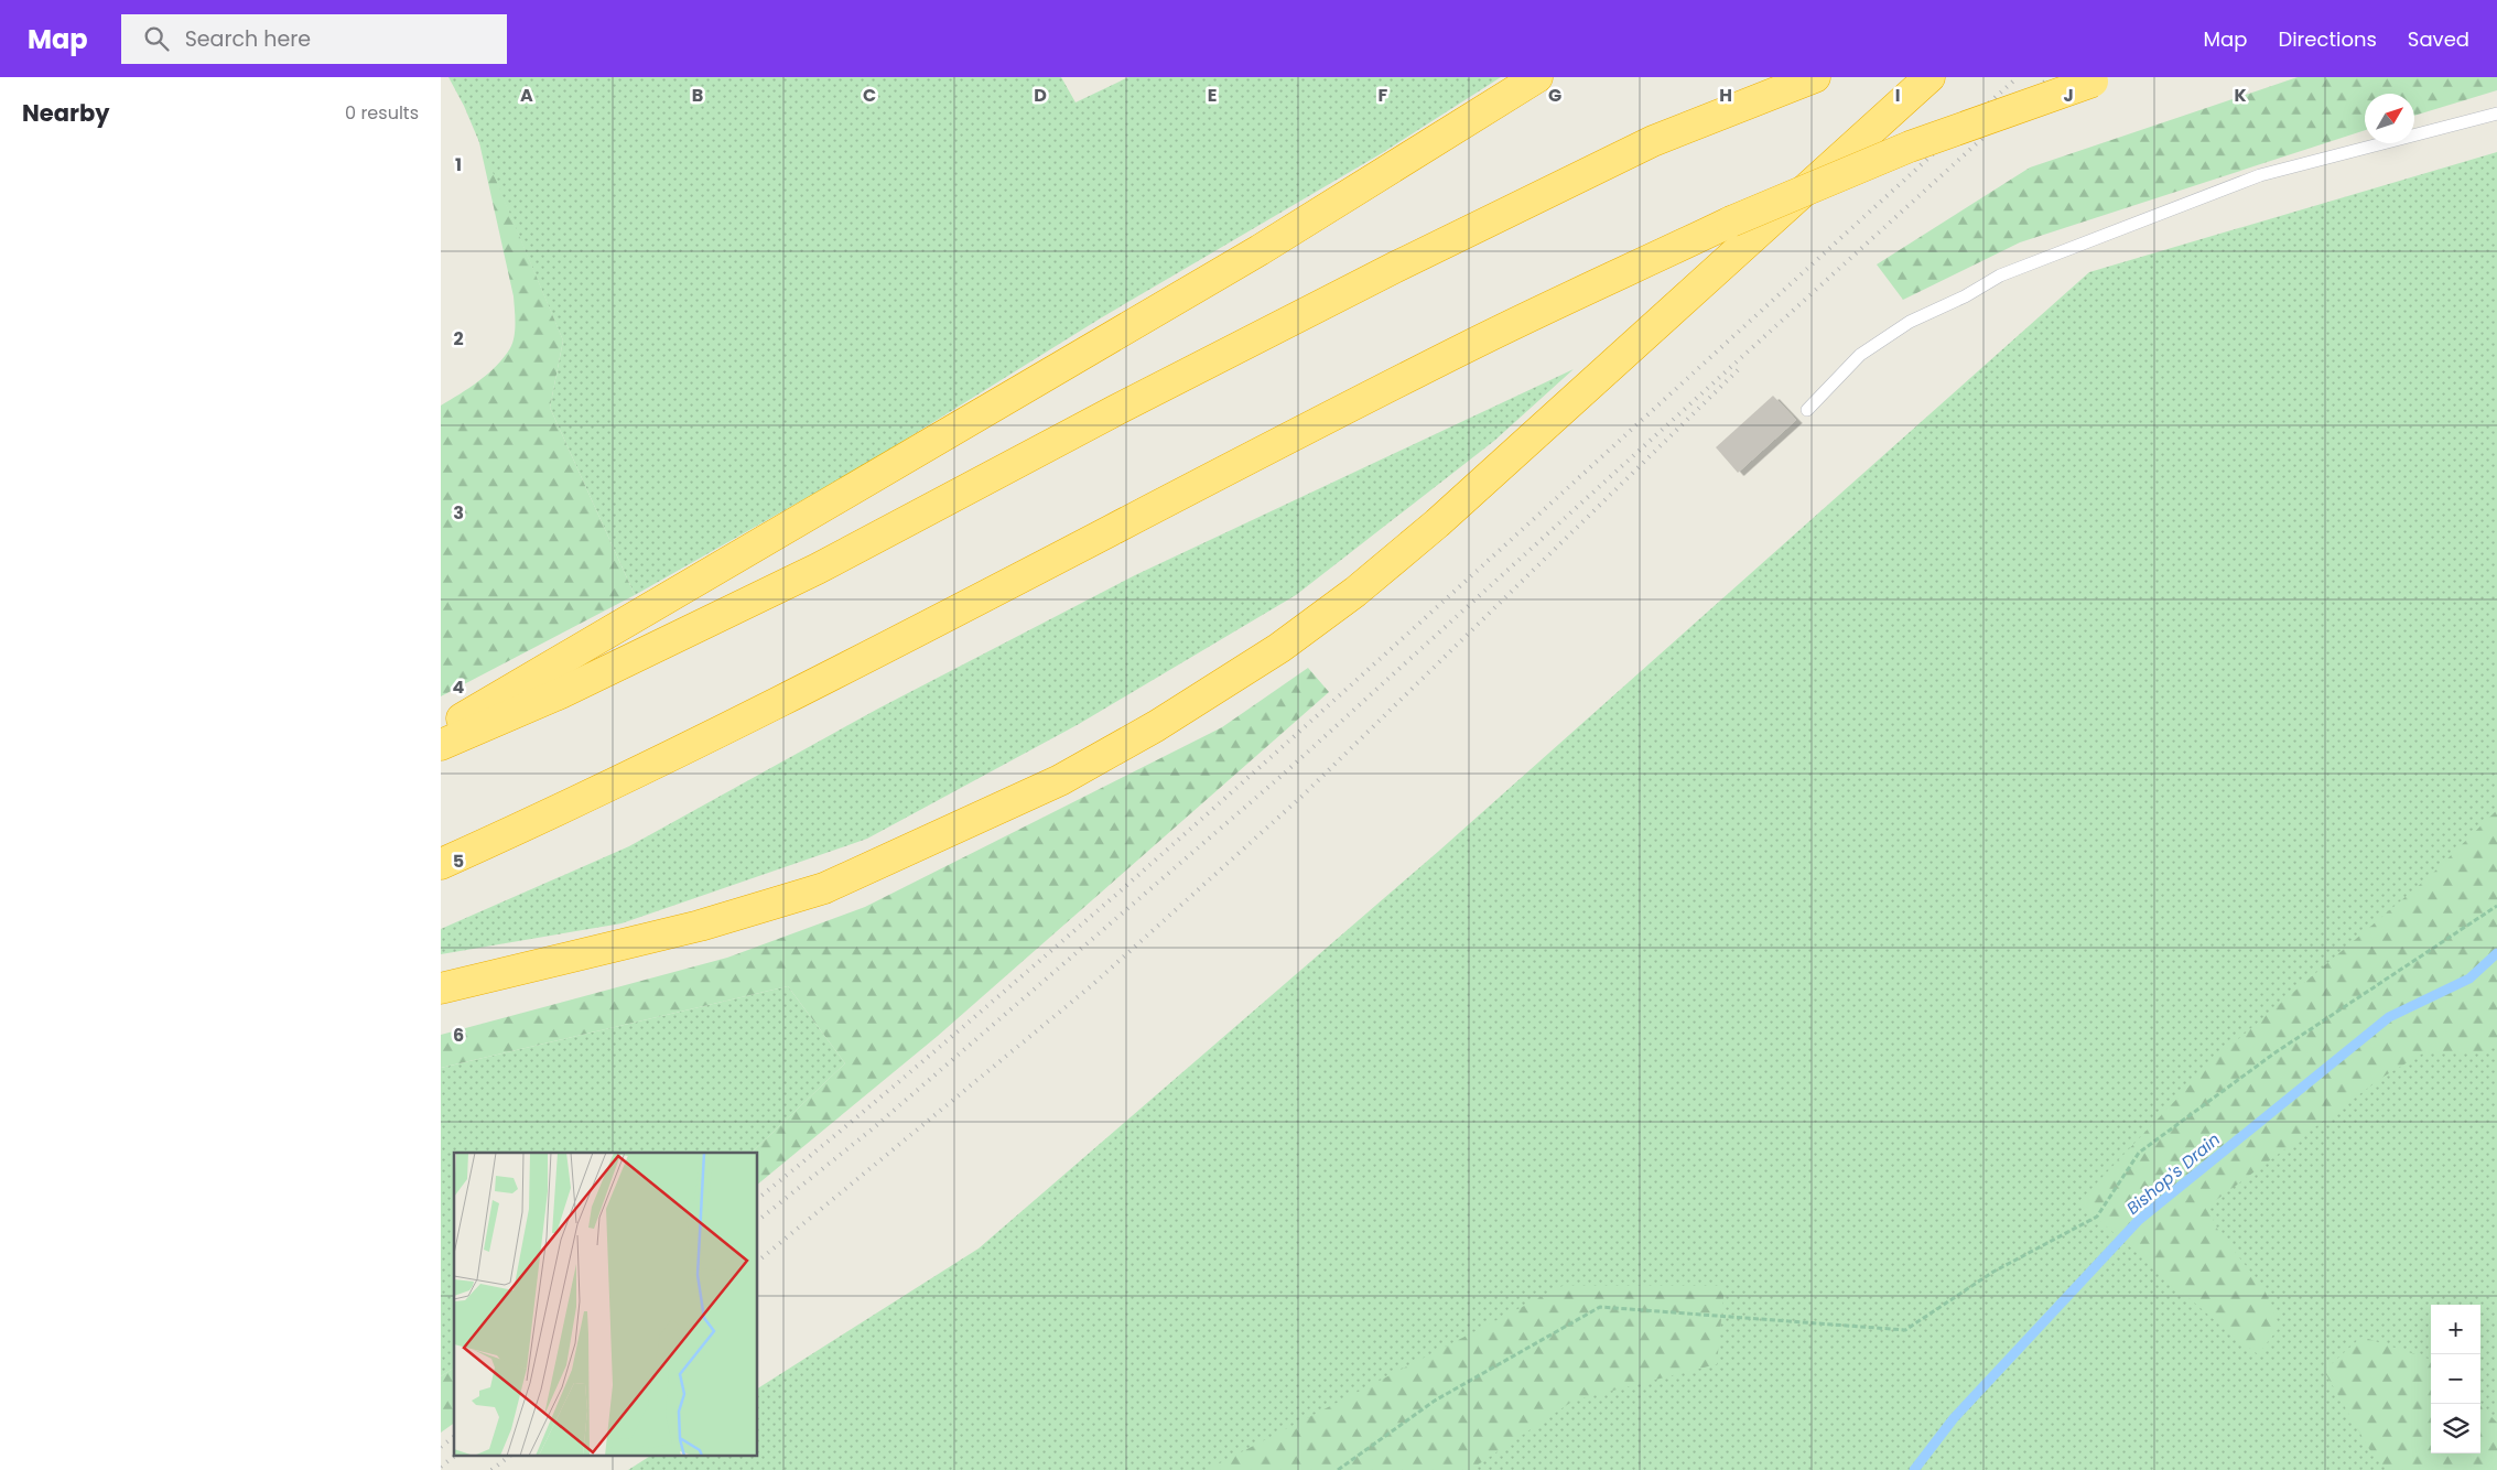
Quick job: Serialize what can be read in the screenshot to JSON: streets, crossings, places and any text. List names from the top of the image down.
{
  "water": ["Bishop's Drain"],
  "north": "top right",
  "page": {
    "header": "Map",
    "search": "Search here",
    "nav": ["Map", "Directions", "Saved"],
    "heading": ["Nearby", "0 results"],
    "map_buttons": ["+", "−"]
  },
  "grid": {
    "columns": [
      "A",
      "B",
      "C",
      "D",
      "E",
      "F",
      "G",
      "H",
      "I",
      "J",
      "K"
    ],
    "rows": [
      "1",
      "2",
      "3",
      "4",
      "5",
      "6"
    ]
  }
}
